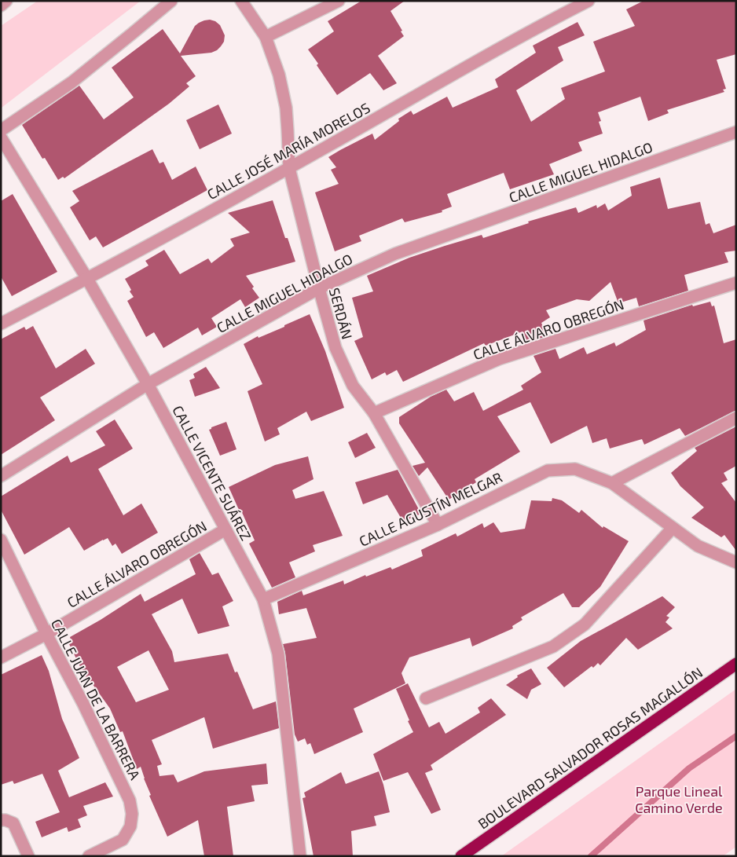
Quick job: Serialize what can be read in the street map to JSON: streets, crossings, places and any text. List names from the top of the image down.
{
  "streets": {
    "highway": ["BOULEVARD SALVADOR ROSAS MAGALLÓN"],
    "street": [
      "CALLE JOSÉ MARÍA MORELOS",
      "CALLE MIGUEL HIDALGO",
      "SERDÁN",
      "CALLE ÁLVARO OBREGÓN",
      "CALLE VICENTE SUÁREZ",
      "CALLE AGUSTÍN MELGAR",
      "CALLE JUAN DE LA BARRERA"
    ]
  },
  "crossings": [
    ["CALLE JOSÉ MARÍA MORELOS", "SERDÁN"],
    ["CALLE JOSÉ MARÍA MORELOS", "CALLE VICENTE SUÁREZ"],
    ["CALLE MIGUEL HIDALGO", "SERDÁN"],
    ["CALLE MIGUEL HIDALGO", "CALLE VICENTE SUÁREZ"],
    ["SERDÁN", "CALLE ÁLVARO OBREGÓN"],
    ["SERDÁN", "CALLE AGUSTÍN MELGAR"],
    ["CALLE ÁLVARO OBREGÓN", "CALLE VICENTE SUÁREZ"],
    ["CALLE ÁLVARO OBREGÓN", "CALLE JUAN DE LA BARRERA"],
    ["CALLE VICENTE SUÁREZ", "CALLE AGUSTÍN MELGAR"]
  ],
  "parks": ["Parque Lineal Camino Verde"]
}
